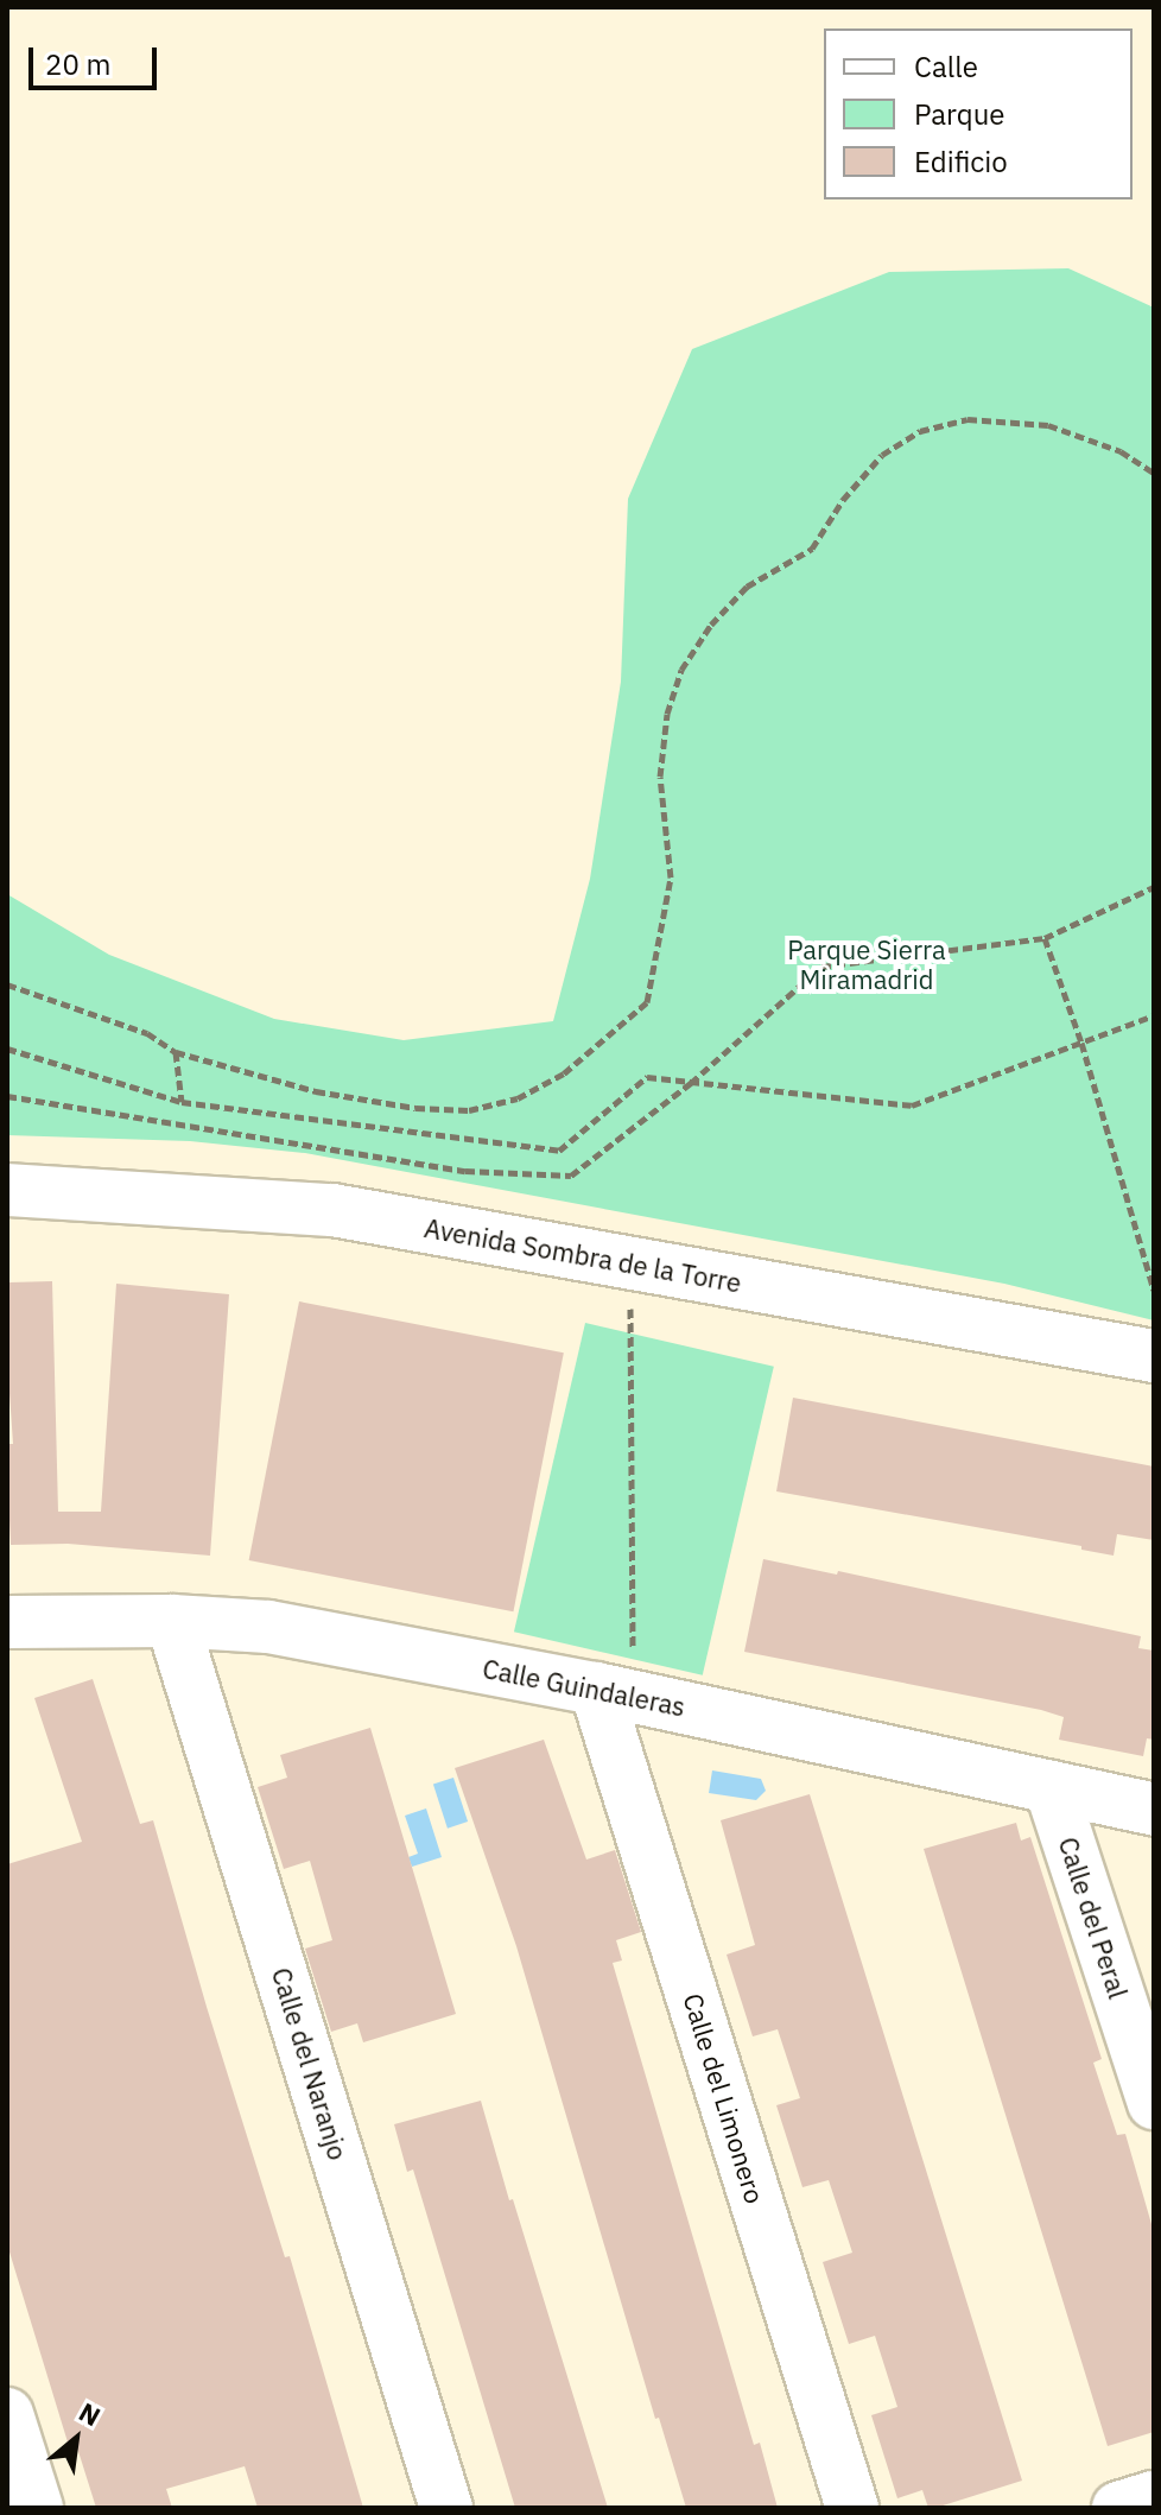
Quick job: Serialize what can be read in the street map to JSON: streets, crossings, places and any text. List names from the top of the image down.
{
  "streets": {
    "street": [
      "Avenida Sombra de la Torre",
      "Calle Guindaleras",
      "Calle del Peral",
      "Calle del Naranjo",
      "Calle del Limonero"
    ]
  },
  "crossings": [
    ["Calle Guindaleras", "Calle del Peral"],
    ["Calle Guindaleras", "Calle del Naranjo"],
    ["Calle Guindaleras", "Calle del Limonero"]
  ],
  "parks": ["Parque Sierra Miramadrid"],
  "legend": ["Calle", "Parque", "Edificio"],
  "scale_bar": "20 m",
  "north": "top right"
}
